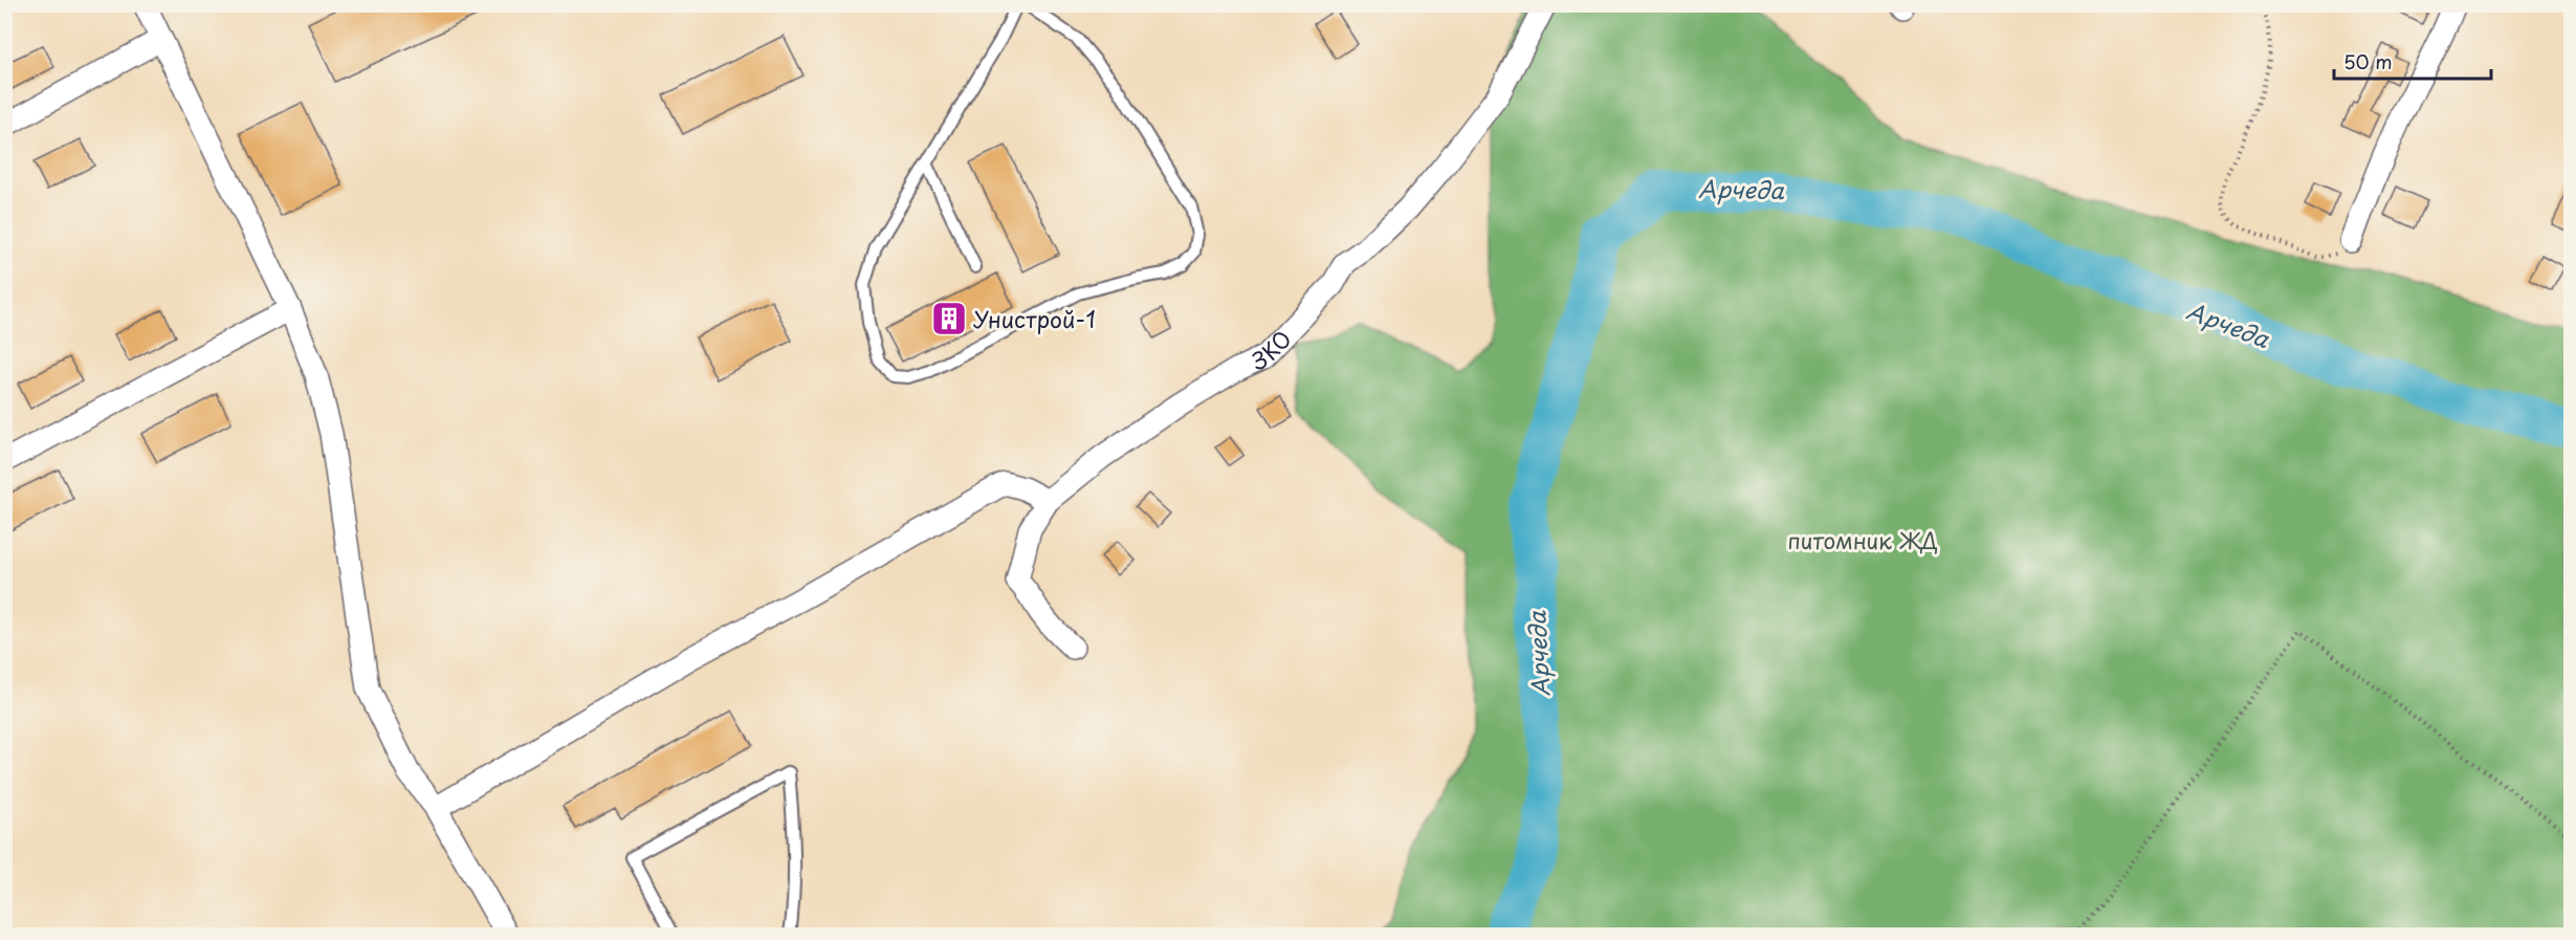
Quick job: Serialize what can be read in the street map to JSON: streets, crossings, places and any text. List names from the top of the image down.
{
  "streets": {
    "street": ["ЗКО"]
  },
  "water": ["Арчеда"],
  "parks": ["питомник ЖД"],
  "places": {
    "building": ["Унистрой-1"]
  },
  "scale_bar": "50 m"
}
